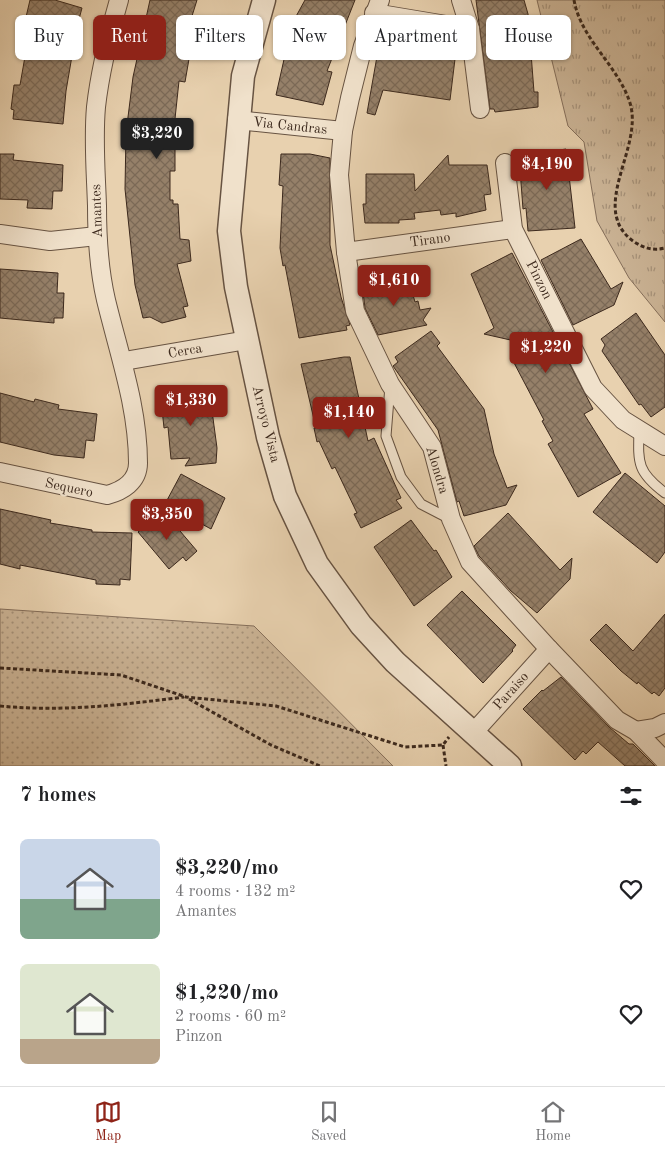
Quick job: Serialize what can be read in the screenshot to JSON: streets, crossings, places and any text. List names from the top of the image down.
{
  "streets": {
    "street": [
      "Via Candras",
      "Amantes",
      "Tirano",
      "Pinzon",
      "Cerca",
      "Arroyo Vista",
      "Alondra",
      "Sequero",
      "Paraiso"
    ]
  },
  "crossings": [
    ["Via Candras", "Arroyo Vista"],
    ["Via Candras", "Alondra"],
    ["Amantes", "Cerca"],
    ["Amantes", "Sequero"],
    ["Tirano", "Pinzon"],
    ["Tirano", "Alondra"],
    ["Cerca", "Arroyo Vista"],
    ["Cerca", "Sequero"],
    ["Arroyo Vista", "Paraiso"],
    ["Alondra", "Paraiso"]
  ],
  "page": {
    "chip": [
      "Buy",
      "Rent",
      "Filters",
      "New",
      "Apartment",
      "House"
    ],
    "price": [
      "$3,220",
      "$4,190",
      "$1,610",
      "$1,220",
      "$1,330",
      "$1,140",
      "$3,350"
    ],
    "heading": "7 homes",
    "list": [
      {
        "name": "$3,220/mo",
        "note": "4 rooms · 132 m² · Amantes"
      },
      {
        "name": "$1,220/mo",
        "note": "2 rooms · 60 m² · Pinzon"
      }
    ],
    "tabs": ["Map", "Saved", "Home"]
  }
}
